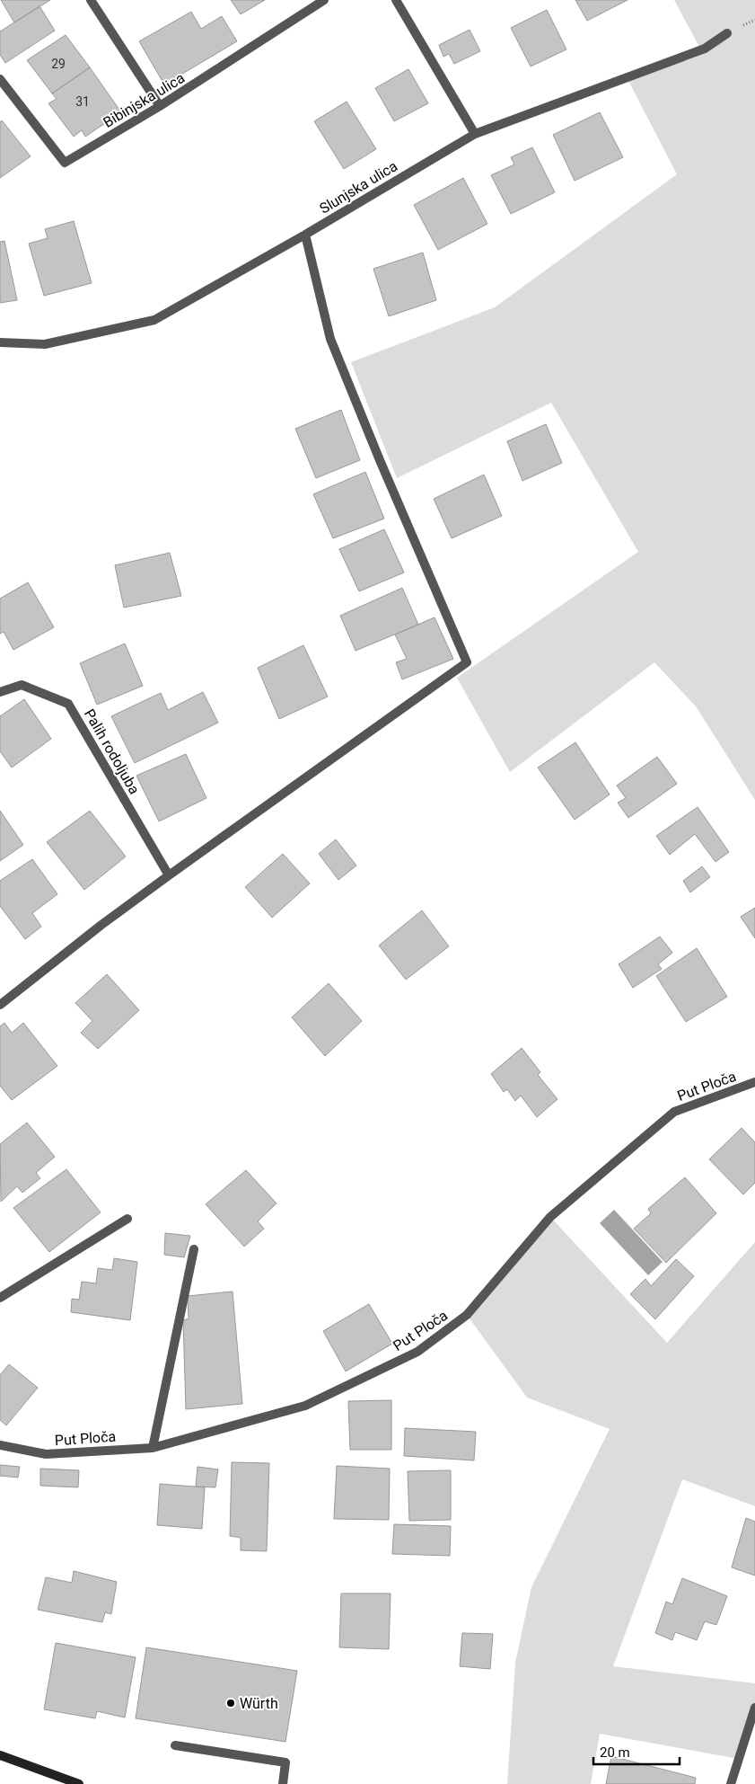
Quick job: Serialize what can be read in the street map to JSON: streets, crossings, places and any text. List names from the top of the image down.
{
  "streets": {
    "street": [
      "Bibinjska ulica",
      "Slunjska ulica",
      "Palih rodoljuba",
      "Put Ploča"
    ]
  },
  "places": ["Würth"],
  "house_numbers": ["29", "31"],
  "scale_bar": "20 m"
}
